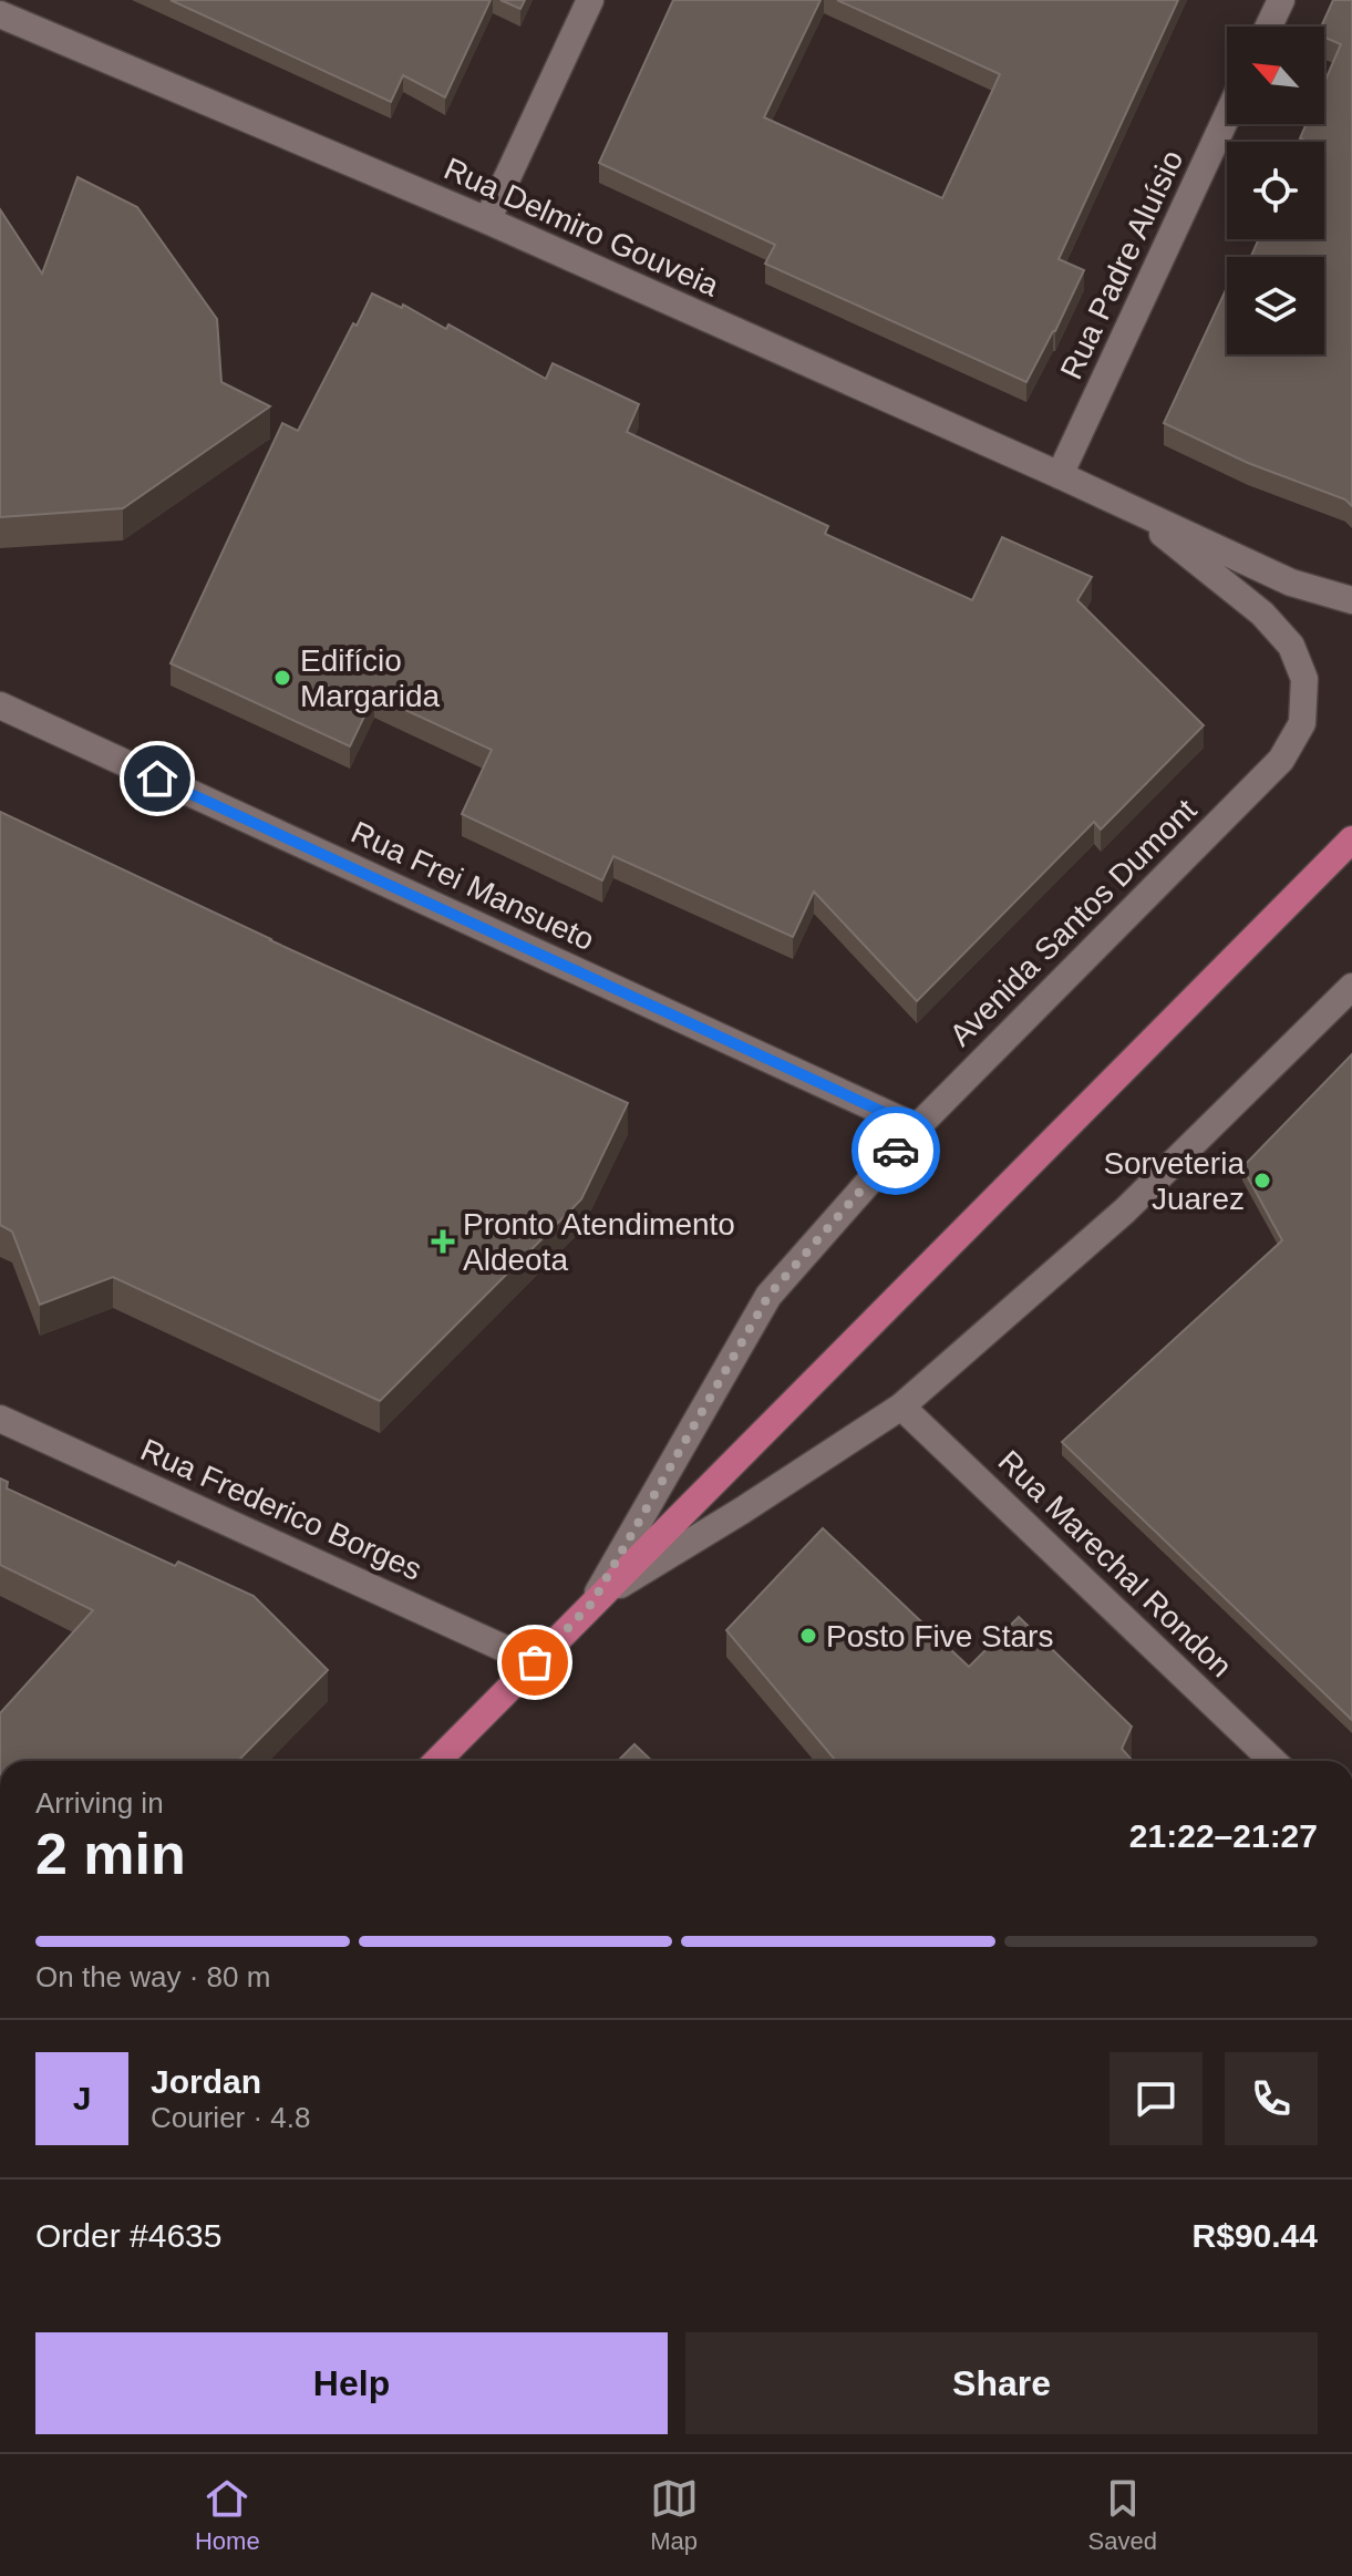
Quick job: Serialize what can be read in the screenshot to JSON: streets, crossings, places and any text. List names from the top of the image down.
{
  "streets": {
    "main road": ["Avenida Santos Dumont"],
    "street": [
      "Rua Delmiro Gouveia",
      "Rua Padre Aluísio",
      "Rua Frei Mansueto",
      "Rua Frederico Borges",
      "Rua Marechal Rondon"
    ]
  },
  "crossings": [
    ["Rua Delmiro Gouveia", "Rua Padre Aluísio"],
    ["Rua Delmiro Gouveia", "Avenida Santos Dumont"],
    ["Rua Frei Mansueto", "Avenida Santos Dumont"],
    ["Avenida Santos Dumont", "Rua Frederico Borges"],
    ["Avenida Santos Dumont", "Rua Marechal Rondon"]
  ],
  "places": {
    "other": ["Edifício Margarida", "Sorveteria Juarez", "Posto Five Stars"],
    "health": ["Pronto Atendimento Aldeota"]
  },
  "north": "top left",
  "page": {
    "heading": ["2 min", "Arriving in", "21:22–21:27"],
    "panel": [
      "Jordan",
      "Courier · 4.8",
      "Order #4635",
      "R$90.44"
    ],
    "bar": "On the way · 80 m",
    "round": "J",
    "buttons": ["Help", "Share"],
    "tabs": ["Home", "Map", "Saved"]
  }
}
